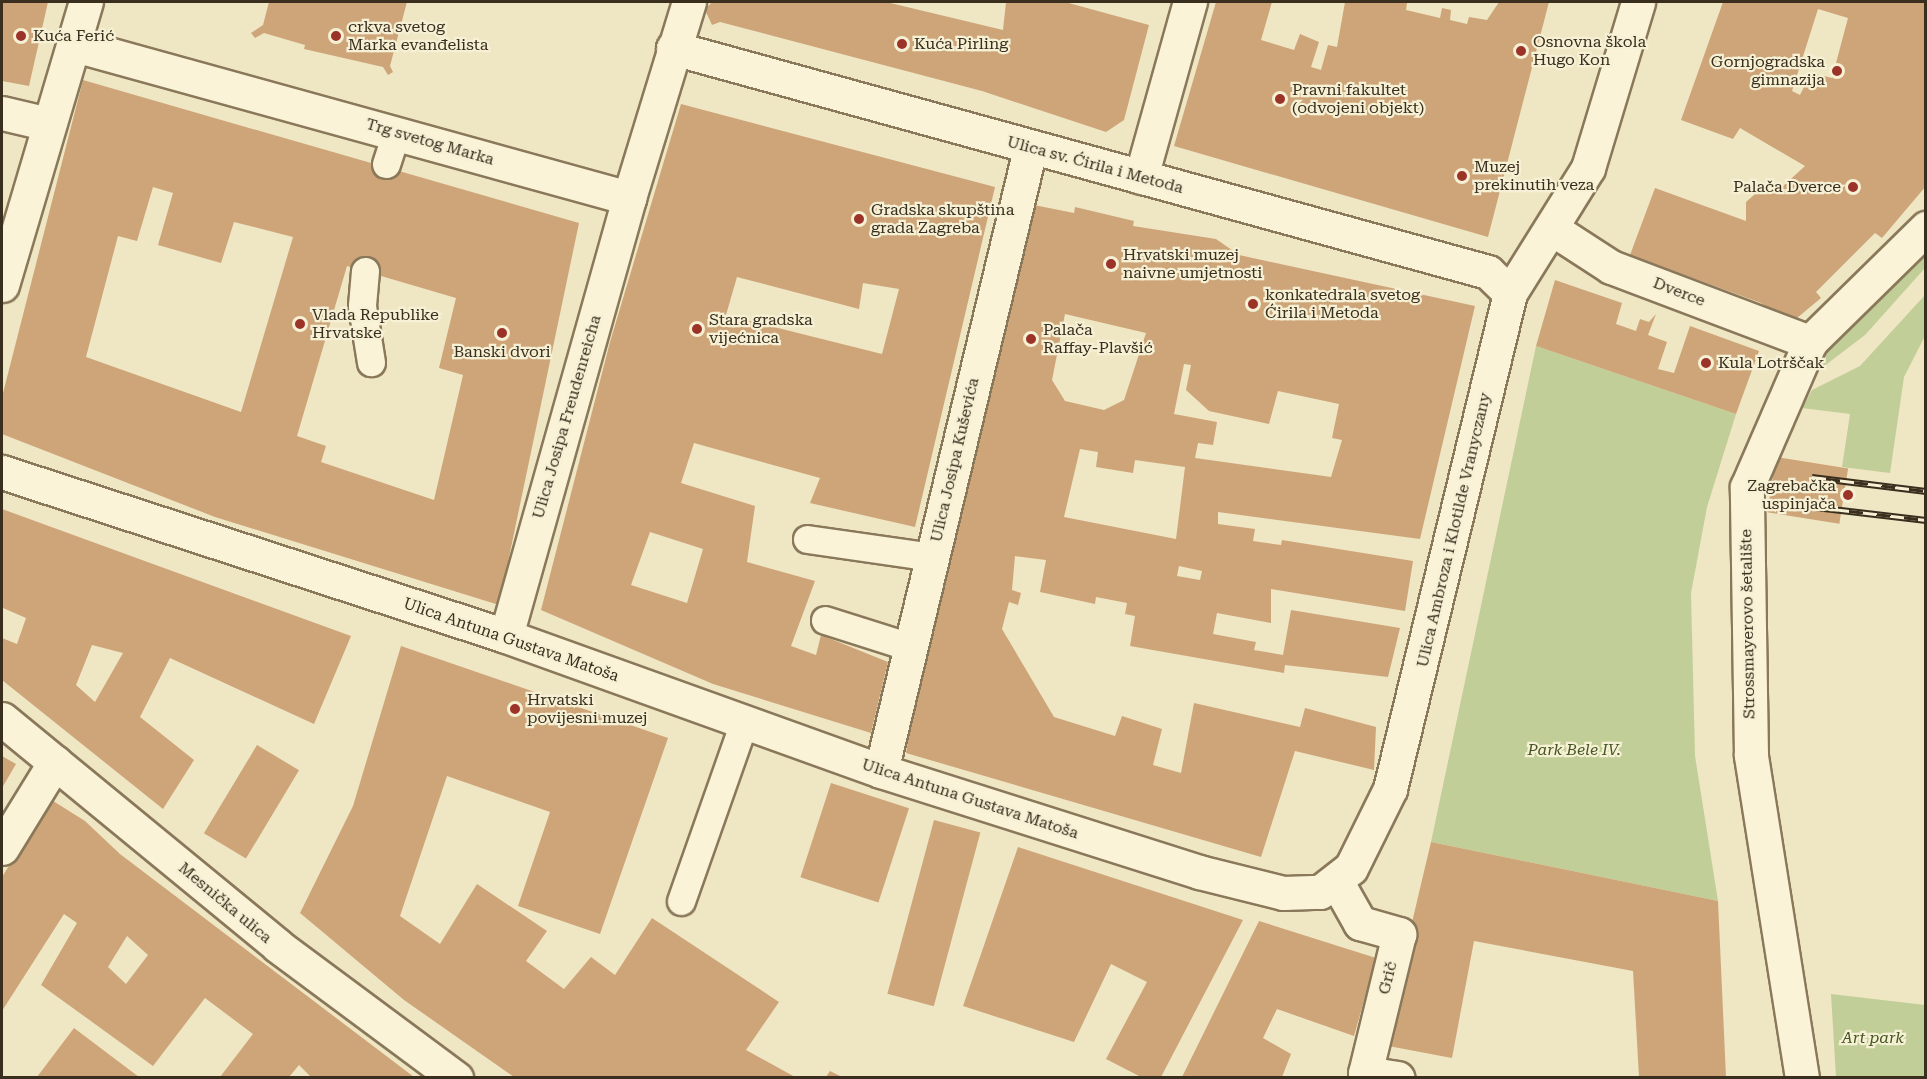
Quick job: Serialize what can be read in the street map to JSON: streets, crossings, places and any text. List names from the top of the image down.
{
  "streets": {
    "street": [
      "Trg svetog Marka",
      "Ulica sv. Ćirila i Metoda",
      "Dverce",
      "Ulica Josipa Freudenreicha",
      "Ulica Josipa Kuševića",
      "Ulica Ambroza i Klotilde Vranyczany",
      "Strossmayerovo šetalište",
      "Ulica Antuna Gustava Matoša",
      "Mesnička ulica",
      "Grič"
    ]
  },
  "crossings": [
    ["Trg svetog Marka", "Ulica Josipa Freudenreicha"],
    ["Ulica sv. Ćirila i Metoda", "Ulica Josipa Kuševića"],
    ["Ulica sv. Ćirila i Metoda", "Ulica Ambroza i Klotilde Vranyczany"],
    ["Dverce", "Ulica Ambroza i Klotilde Vranyczany"],
    ["Dverce", "Strossmayerovo šetalište"],
    ["Ulica Josipa Freudenreicha", "Ulica Antuna Gustava Matoša"],
    ["Ulica Josipa Kuševića", "Ulica Antuna Gustava Matoša"],
    ["Ulica Ambroza i Klotilde Vranyczany", "Ulica Antuna Gustava Matoša"],
    ["Ulica Ambroza i Klotilde Vranyczany", "Grič"],
    ["Ulica Antuna Gustava Matoša", "Grič"]
  ],
  "parks": ["Park Bele IV.", "Art park"],
  "places": [
    "Kuća Ferić",
    "crkva svetog Marka evanđelista",
    "Kuća Pirling",
    "Osnovna škola Hugo Kon",
    "Gornjogradska gimnazija",
    "Pravni fakultet (odvojeni objekt)",
    "Muzej prekinutih veza",
    "Palača Dverce",
    "Gradska skupština grada Zagreba",
    "Hrvatski muzej naivne umjetnosti",
    "konkatedrala svetog Ćirila i Metoda",
    "Vlada Republike Hrvatske",
    "Stara gradska vijećnica",
    "Banski dvori",
    "Palača Raffay-Plavšić",
    "Kula Lotrščak",
    "Zagrebačka uspinjača",
    "Hrvatski povijesni muzej"
  ]
}
